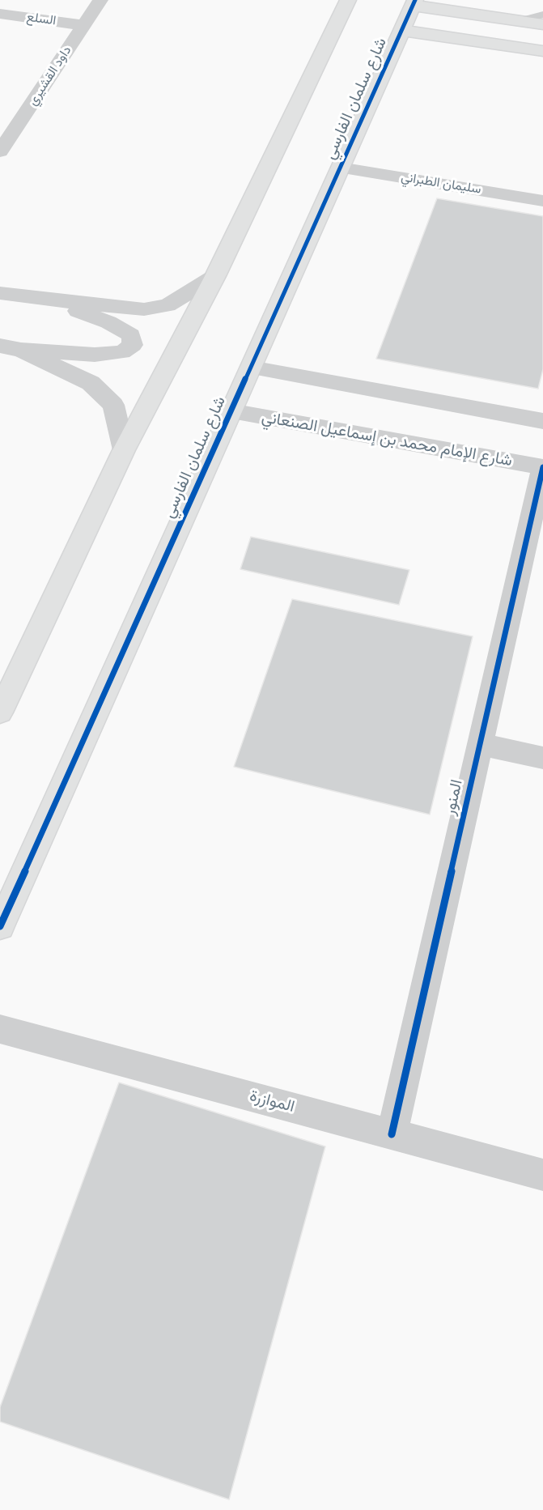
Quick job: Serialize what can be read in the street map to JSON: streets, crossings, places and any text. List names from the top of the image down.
{
  "streets": {
    "street": [
      "السلع",
      "داود القشيري",
      "شارع سلمان الفارسي",
      "سليمان الطبراني",
      "شارع الإمام محمد بن إسماعيل الصنعاني",
      "المنور",
      "الموازرة"
    ]
  },
  "crossings": [
    ["السلع", "داود القشيري"],
    ["شارع سلمان الفارسي", "سليمان الطبراني"],
    ["شارع سلمان الفارسي", "شارع الإمام محمد بن إسماعيل الصنعاني"],
    ["شارع الإمام محمد بن إسماعيل الصنعاني", "المنور"],
    ["المنور", "الموازرة"]
  ]
}
